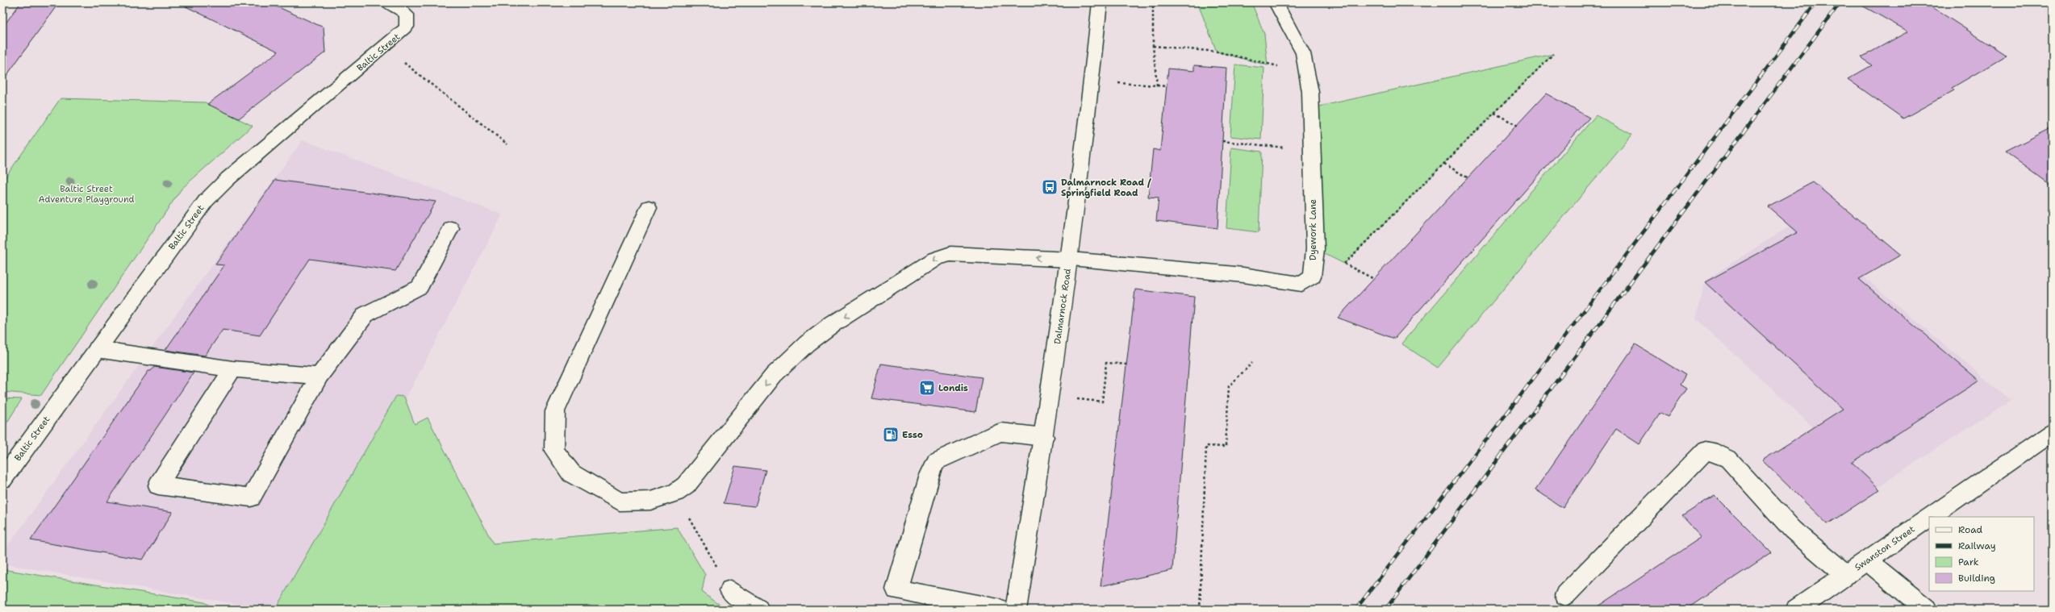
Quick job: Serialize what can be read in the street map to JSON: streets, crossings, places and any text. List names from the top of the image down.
{
  "streets": {
    "street": [
      "Baltic Street",
      "Dyework Lane",
      "Dalmarnock Road",
      "Swanston Street"
    ]
  },
  "crossings": [
    ["Dyework Lane", "Dalmarnock Road"]
  ],
  "one_way": ["Dyework Lane"],
  "parks": ["Baltic Street Adventure Playground"],
  "places": {
    "bus stop": ["Dalmarnock Road / Springfield Road"],
    "supermarket": ["Londis"],
    "fuel station": ["Esso"]
  },
  "legend": [
    "Road",
    "Railway",
    "Park",
    "Building"
  ]
}
